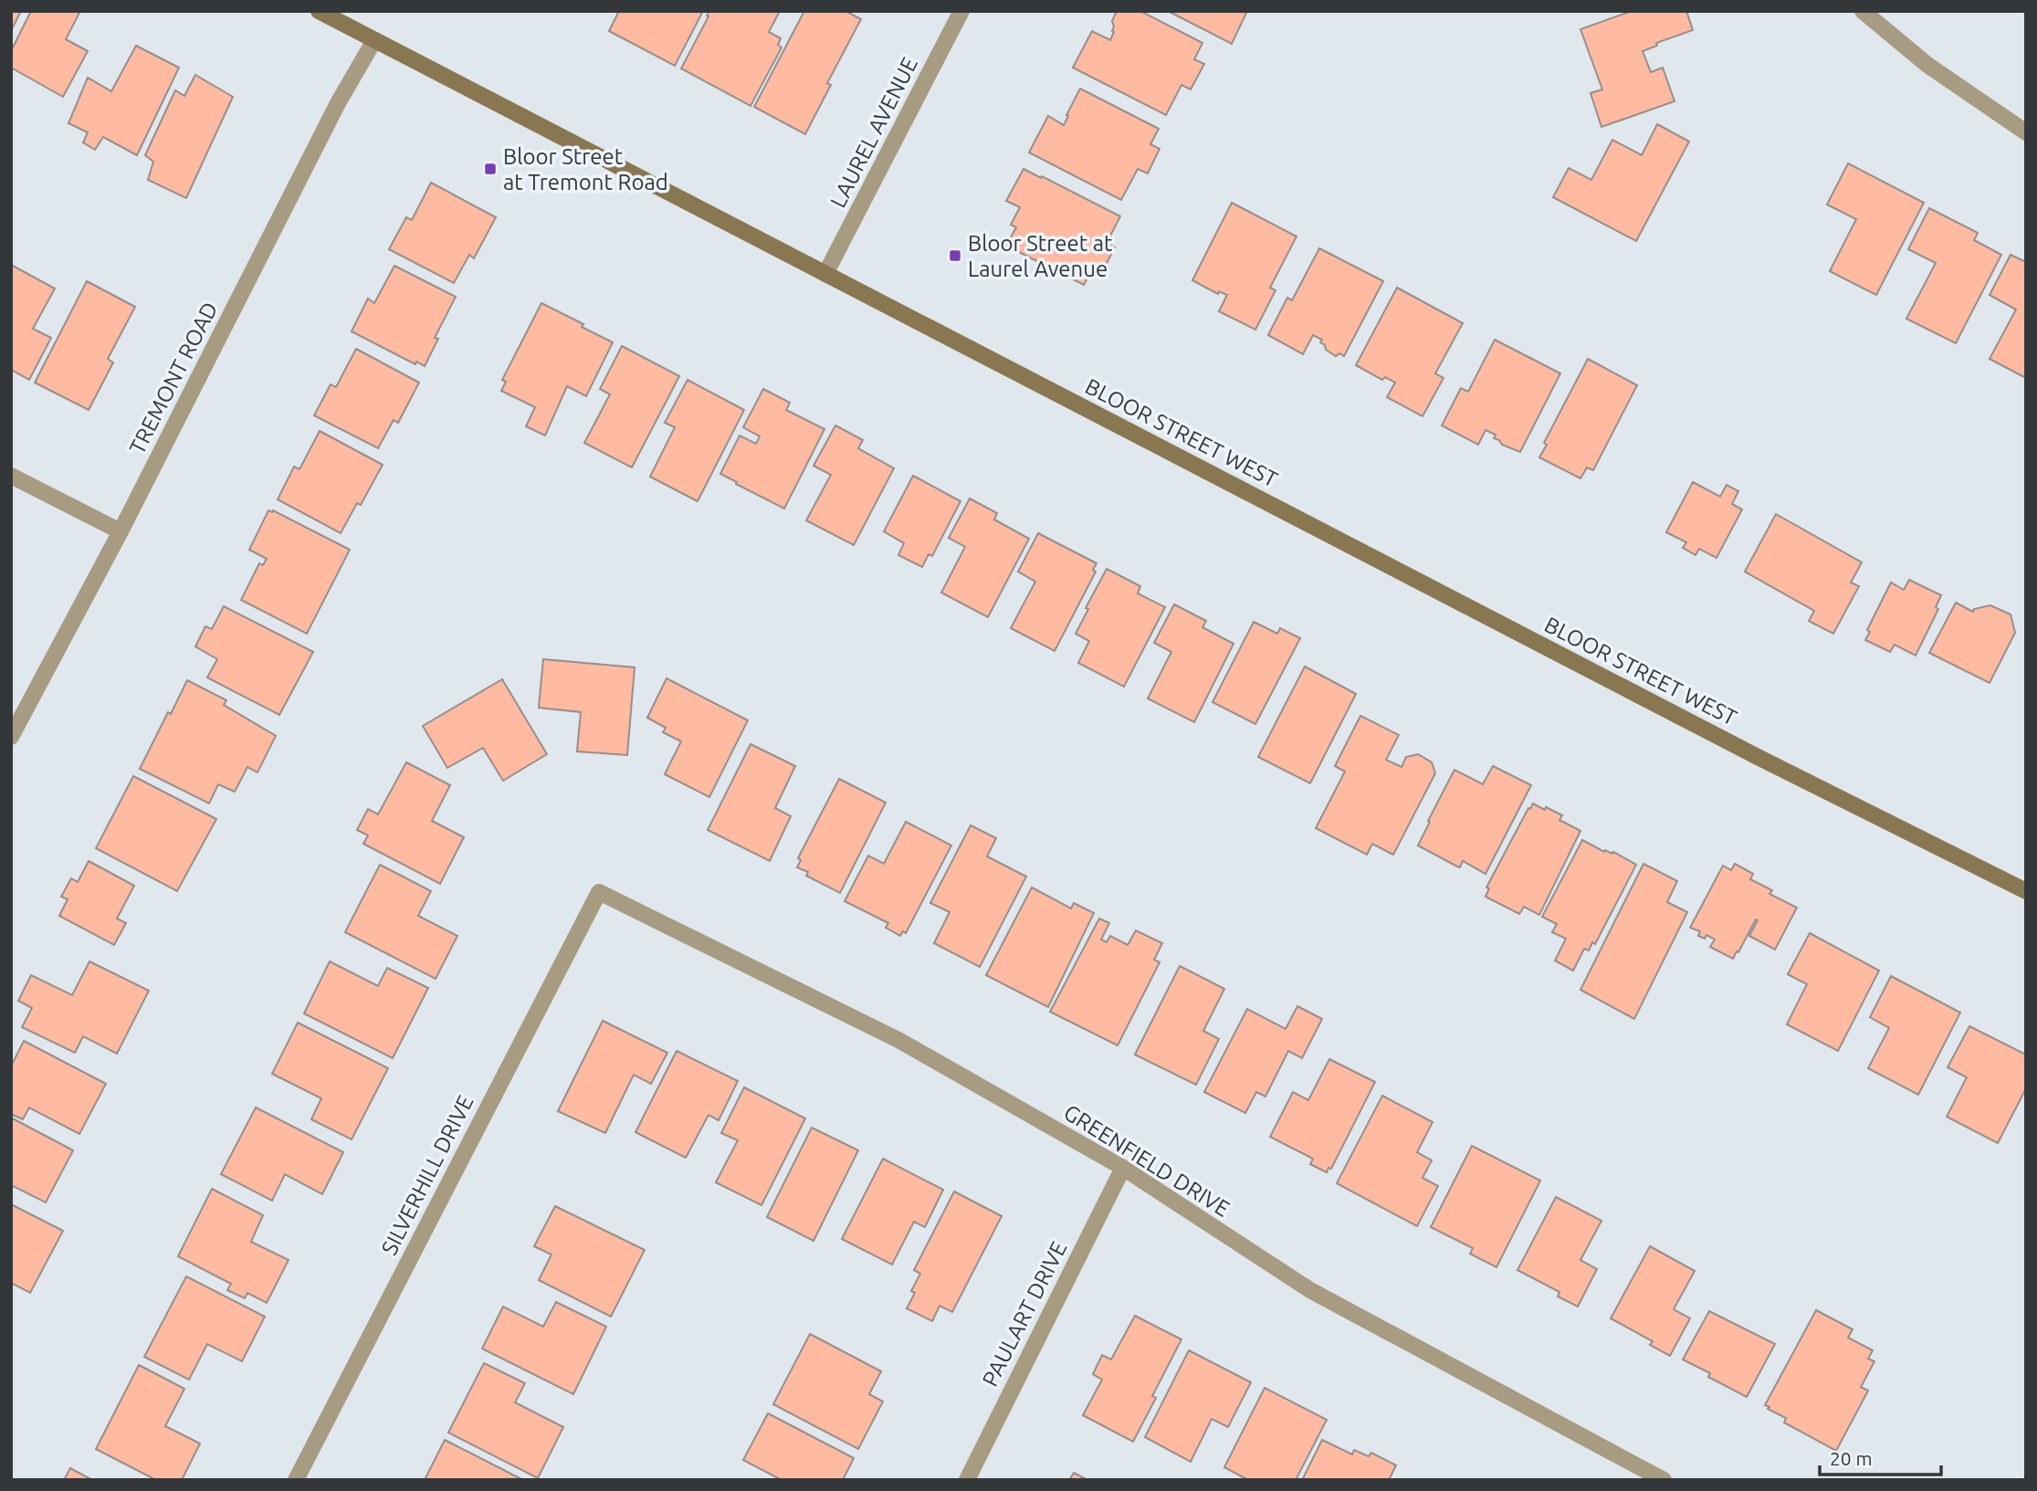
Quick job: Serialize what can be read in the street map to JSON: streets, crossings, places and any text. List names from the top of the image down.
{
  "streets": {
    "main road": ["BLOOR STREET WEST"],
    "street": [
      "LAUREL AVENUE",
      "TREMONT ROAD",
      "GREENFIELD DRIVE",
      "SILVERHILL DRIVE",
      "PAULART DRIVE"
    ]
  },
  "crossings": [
    ["LAUREL AVENUE", "BLOOR STREET WEST"],
    ["TREMONT ROAD", "BLOOR STREET WEST"],
    ["GREENFIELD DRIVE", "SILVERHILL DRIVE"],
    ["GREENFIELD DRIVE", "PAULART DRIVE"]
  ],
  "places": {
    "transit": ["Bloor Street at Tremont Road", "Bloor Street at Laurel Avenue"]
  },
  "scale_bar": "20 m"
}
